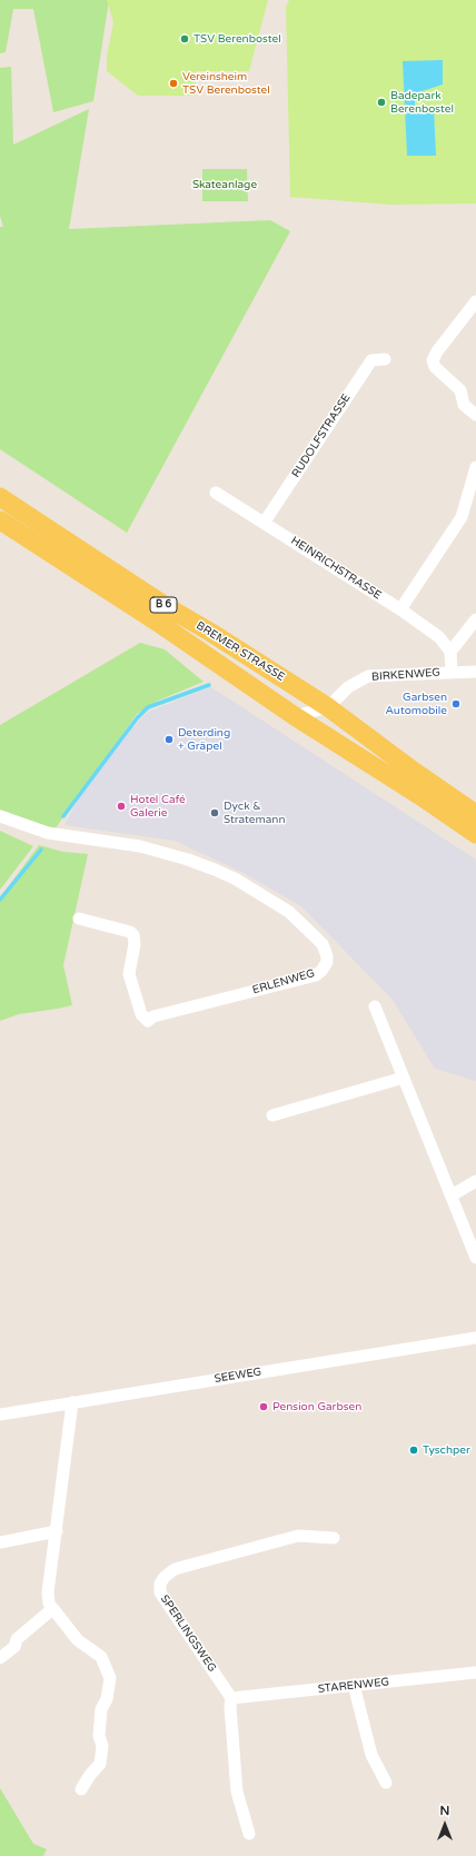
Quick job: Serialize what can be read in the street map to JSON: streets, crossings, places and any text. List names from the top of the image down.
{
  "streets": {
    "main road": ["B 6", "BREMER STRASSE"],
    "street": [
      "RUDOLFSTRASSE",
      "HEINRICHSTRASSE",
      "BIRKENWEG",
      "ERLENWEG",
      "SEEWEG",
      "SPERLINGSWEG",
      "STARENWEG"
    ]
  },
  "crossings": [
    ["RUDOLFSTRASSE", "HEINRICHSTRASSE"],
    ["BREMER STRASSE", "BIRKENWEG"],
    ["SPERLINGSWEG", "STARENWEG"]
  ],
  "parks": ["Skateanlage"],
  "places": [
    "TSV Berenbostel",
    "Vereinsheim TSV Berenbostel",
    "Badepark Berenbostel",
    "Garbsen Automobile",
    "Deterding + Gräpel",
    "Hotel Café Galerie",
    "Dyck & Stratemann",
    "Pension Garbsen",
    "Tyschper"
  ],
  "north": "top"
}
